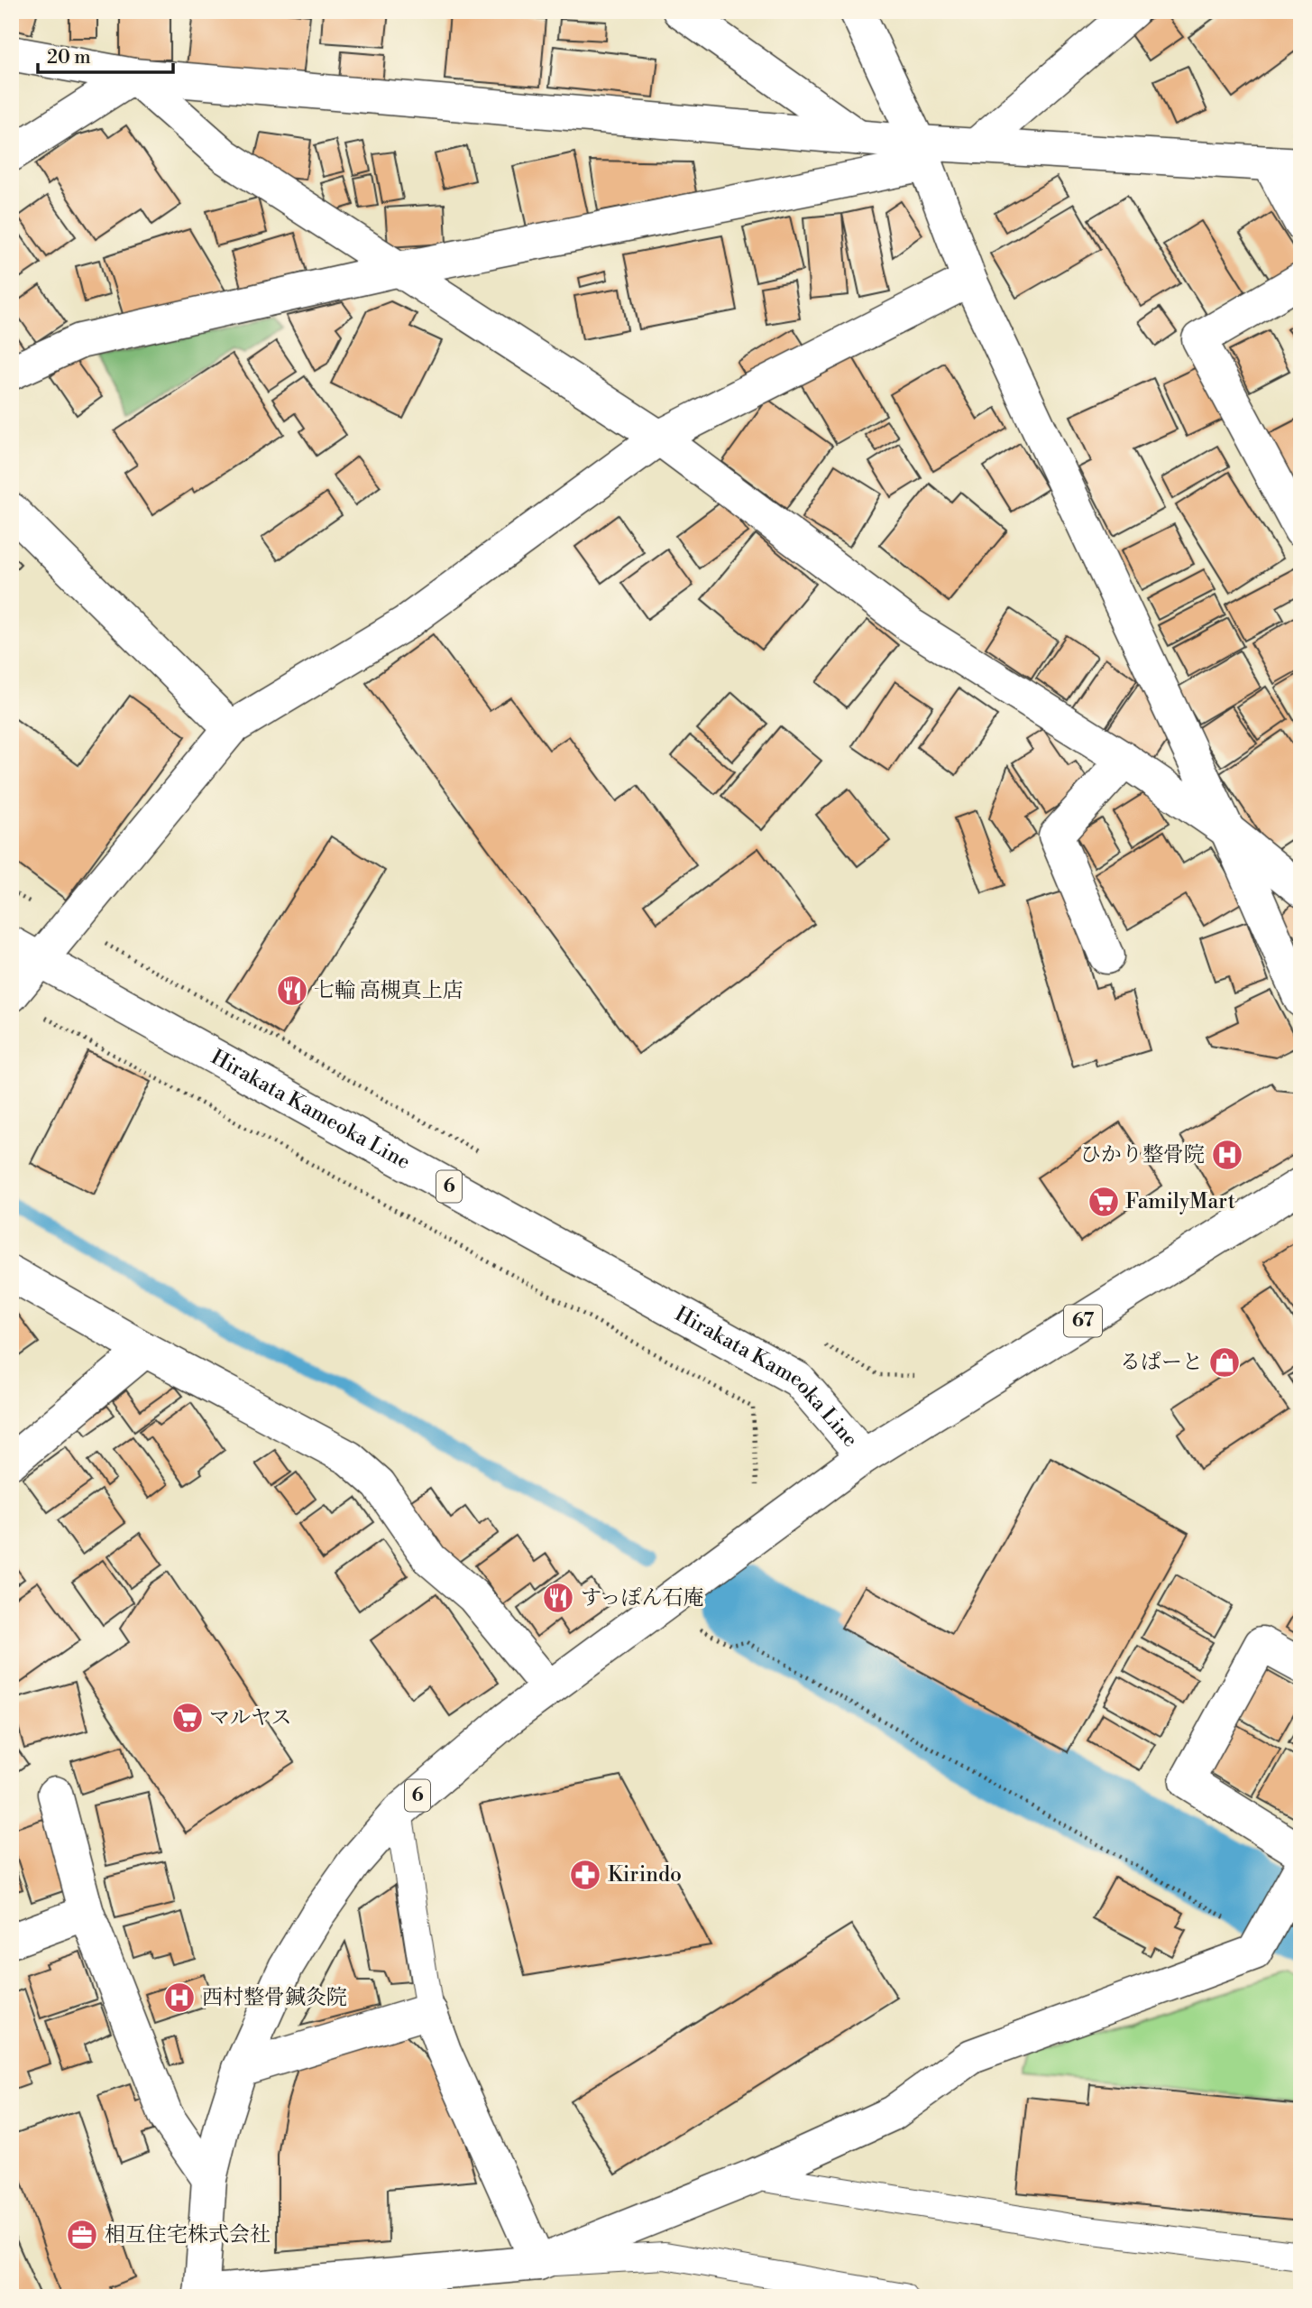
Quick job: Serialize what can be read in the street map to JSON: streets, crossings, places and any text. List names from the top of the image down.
{
  "streets": {
    "street": ["Hirakata Kameoka Line", "6", "67"]
  },
  "crossings": [
    ["Hirakata Kameoka Line", "67"]
  ],
  "places": {
    "restaurant": ["七輪 高槻真上店", "すっぽん石庵"],
    "hospital": ["ひかり整骨院", "西村整骨鍼灸院"],
    "supermarket": ["FamilyMart", "マルヤス"],
    "shop": ["るぱーと"],
    "pharmacy": ["Kirindo"],
    "office": ["相互住宅株式会社"]
  },
  "scale_bar": "20 m"
}
